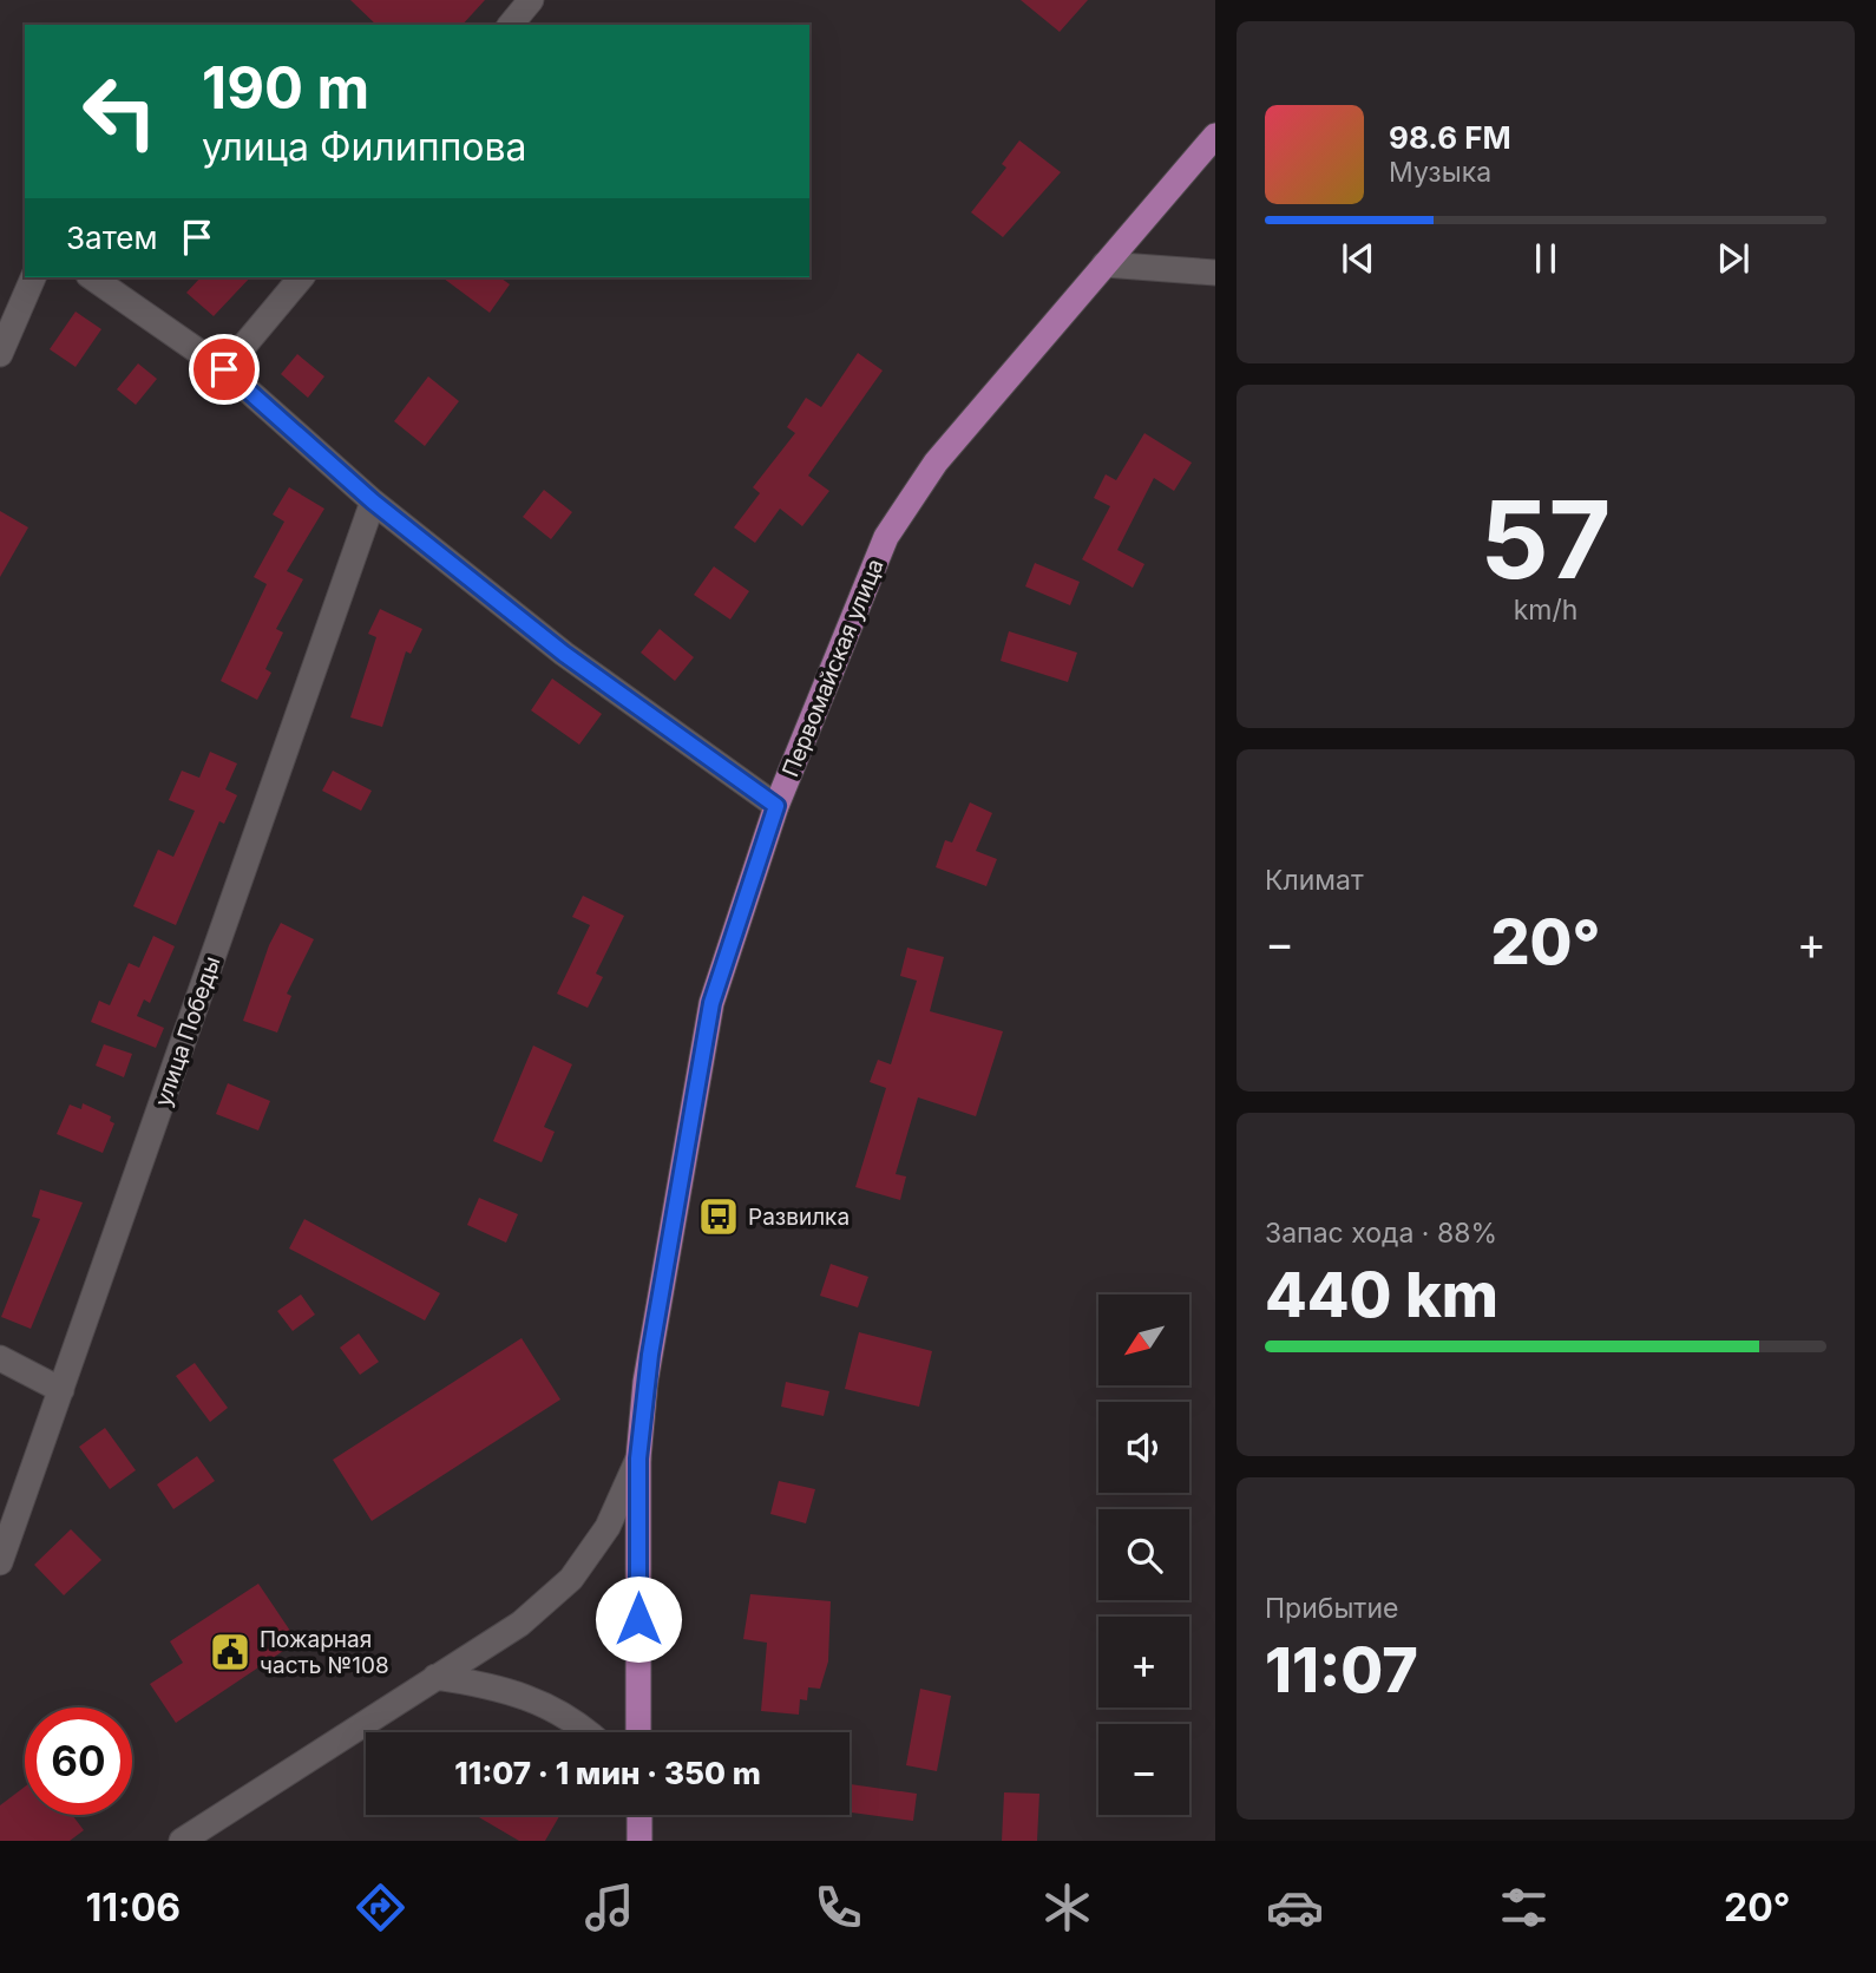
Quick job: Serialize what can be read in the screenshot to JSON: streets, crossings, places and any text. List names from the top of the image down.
{
  "streets": {
    "main road": ["Первомайская улица"],
    "street": ["улица Победы"]
  },
  "places": {
    "bus stop": ["Развилка"],
    "public building": ["Пожарная часть №108"]
  },
  "north": "bottom left",
  "page": {
    "turn": ["190 m", "улица Филиппова"],
    "song": ["98.6 FM", "Музыка"],
    "then": "Затем",
    "tile": [
      ["57", "km/h"],
      "Климат",
      ["Запас хода · 88%", "440 km"],
      ["Прибытие", "11:07"]
    ],
    "heat": ["−", "20°", "+"],
    "map_buttons": ["+", "−"],
    "limit": "60",
    "trip": "11:07 · 1 мин · 350 m",
    "tabs": ["11:06", "20°"]
  }
}
